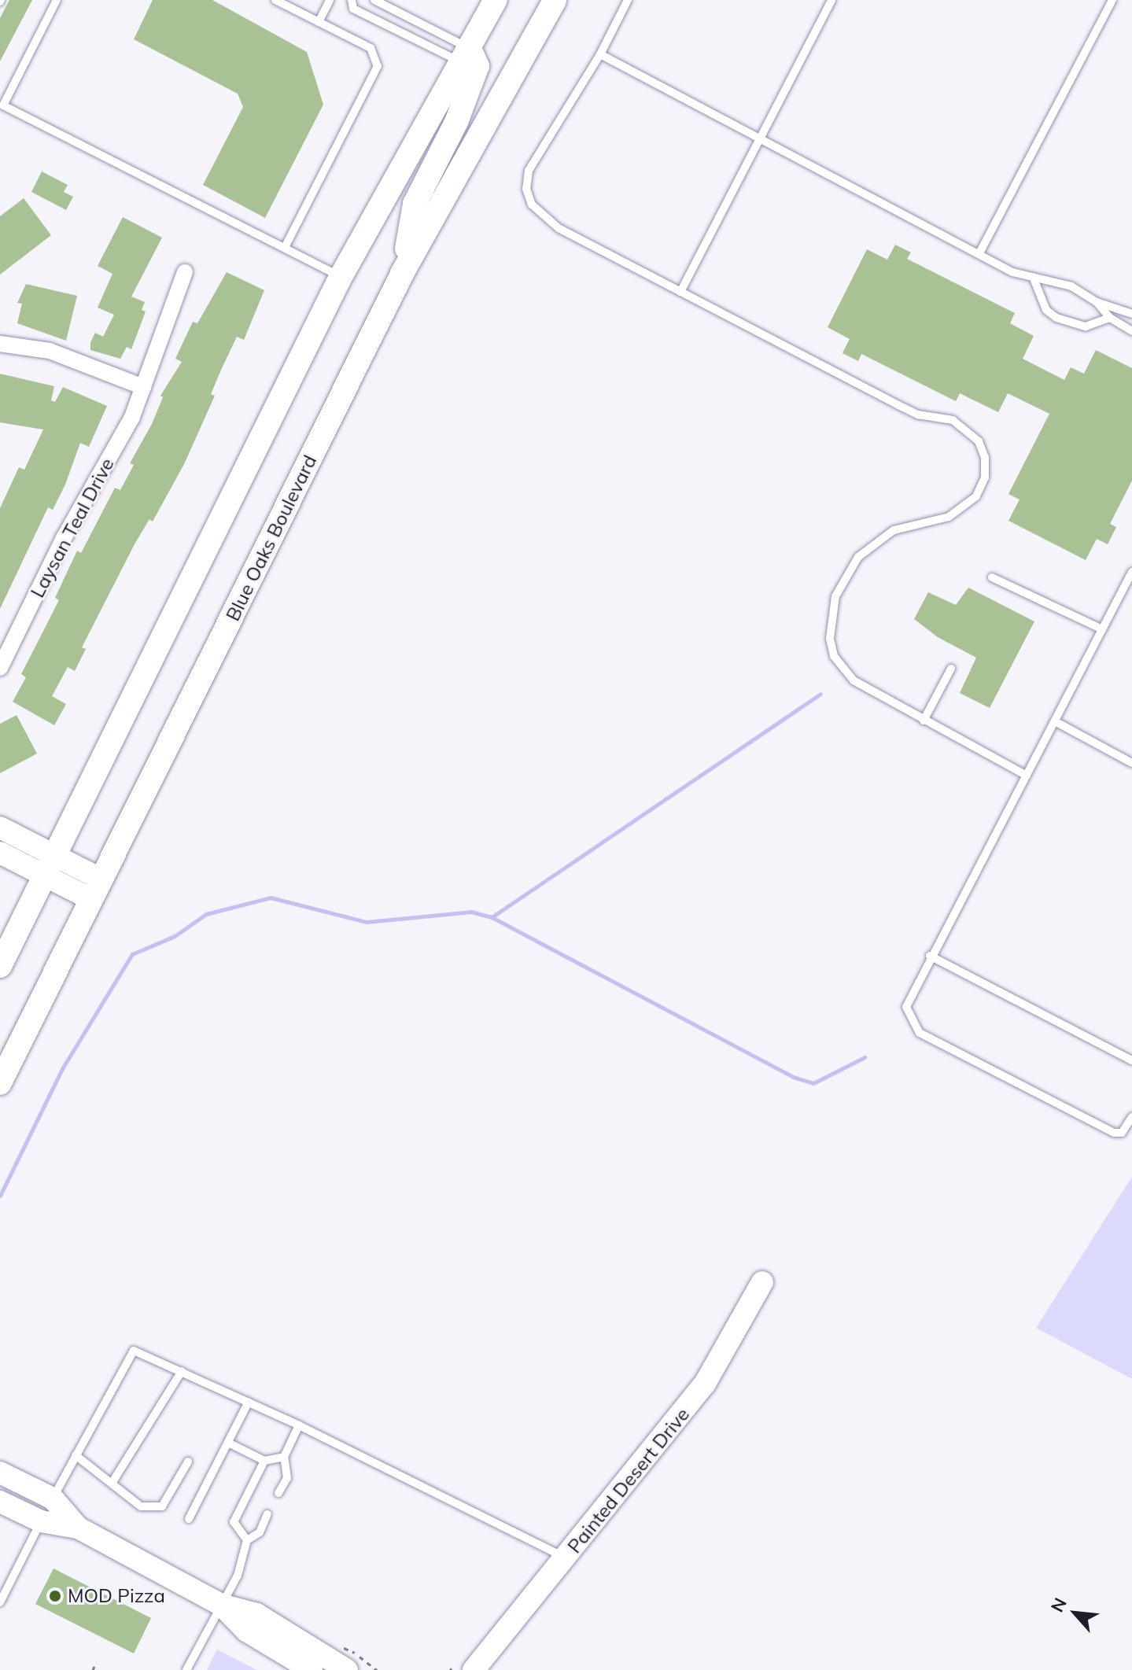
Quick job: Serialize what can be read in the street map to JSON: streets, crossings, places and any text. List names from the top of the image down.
{
  "streets": {
    "main road": ["Blue Oaks Boulevard"],
    "street": ["Laysan Teal Drive", "Painted Desert Drive"]
  },
  "places": ["MOD Pizza"],
  "north": "top left"
}
